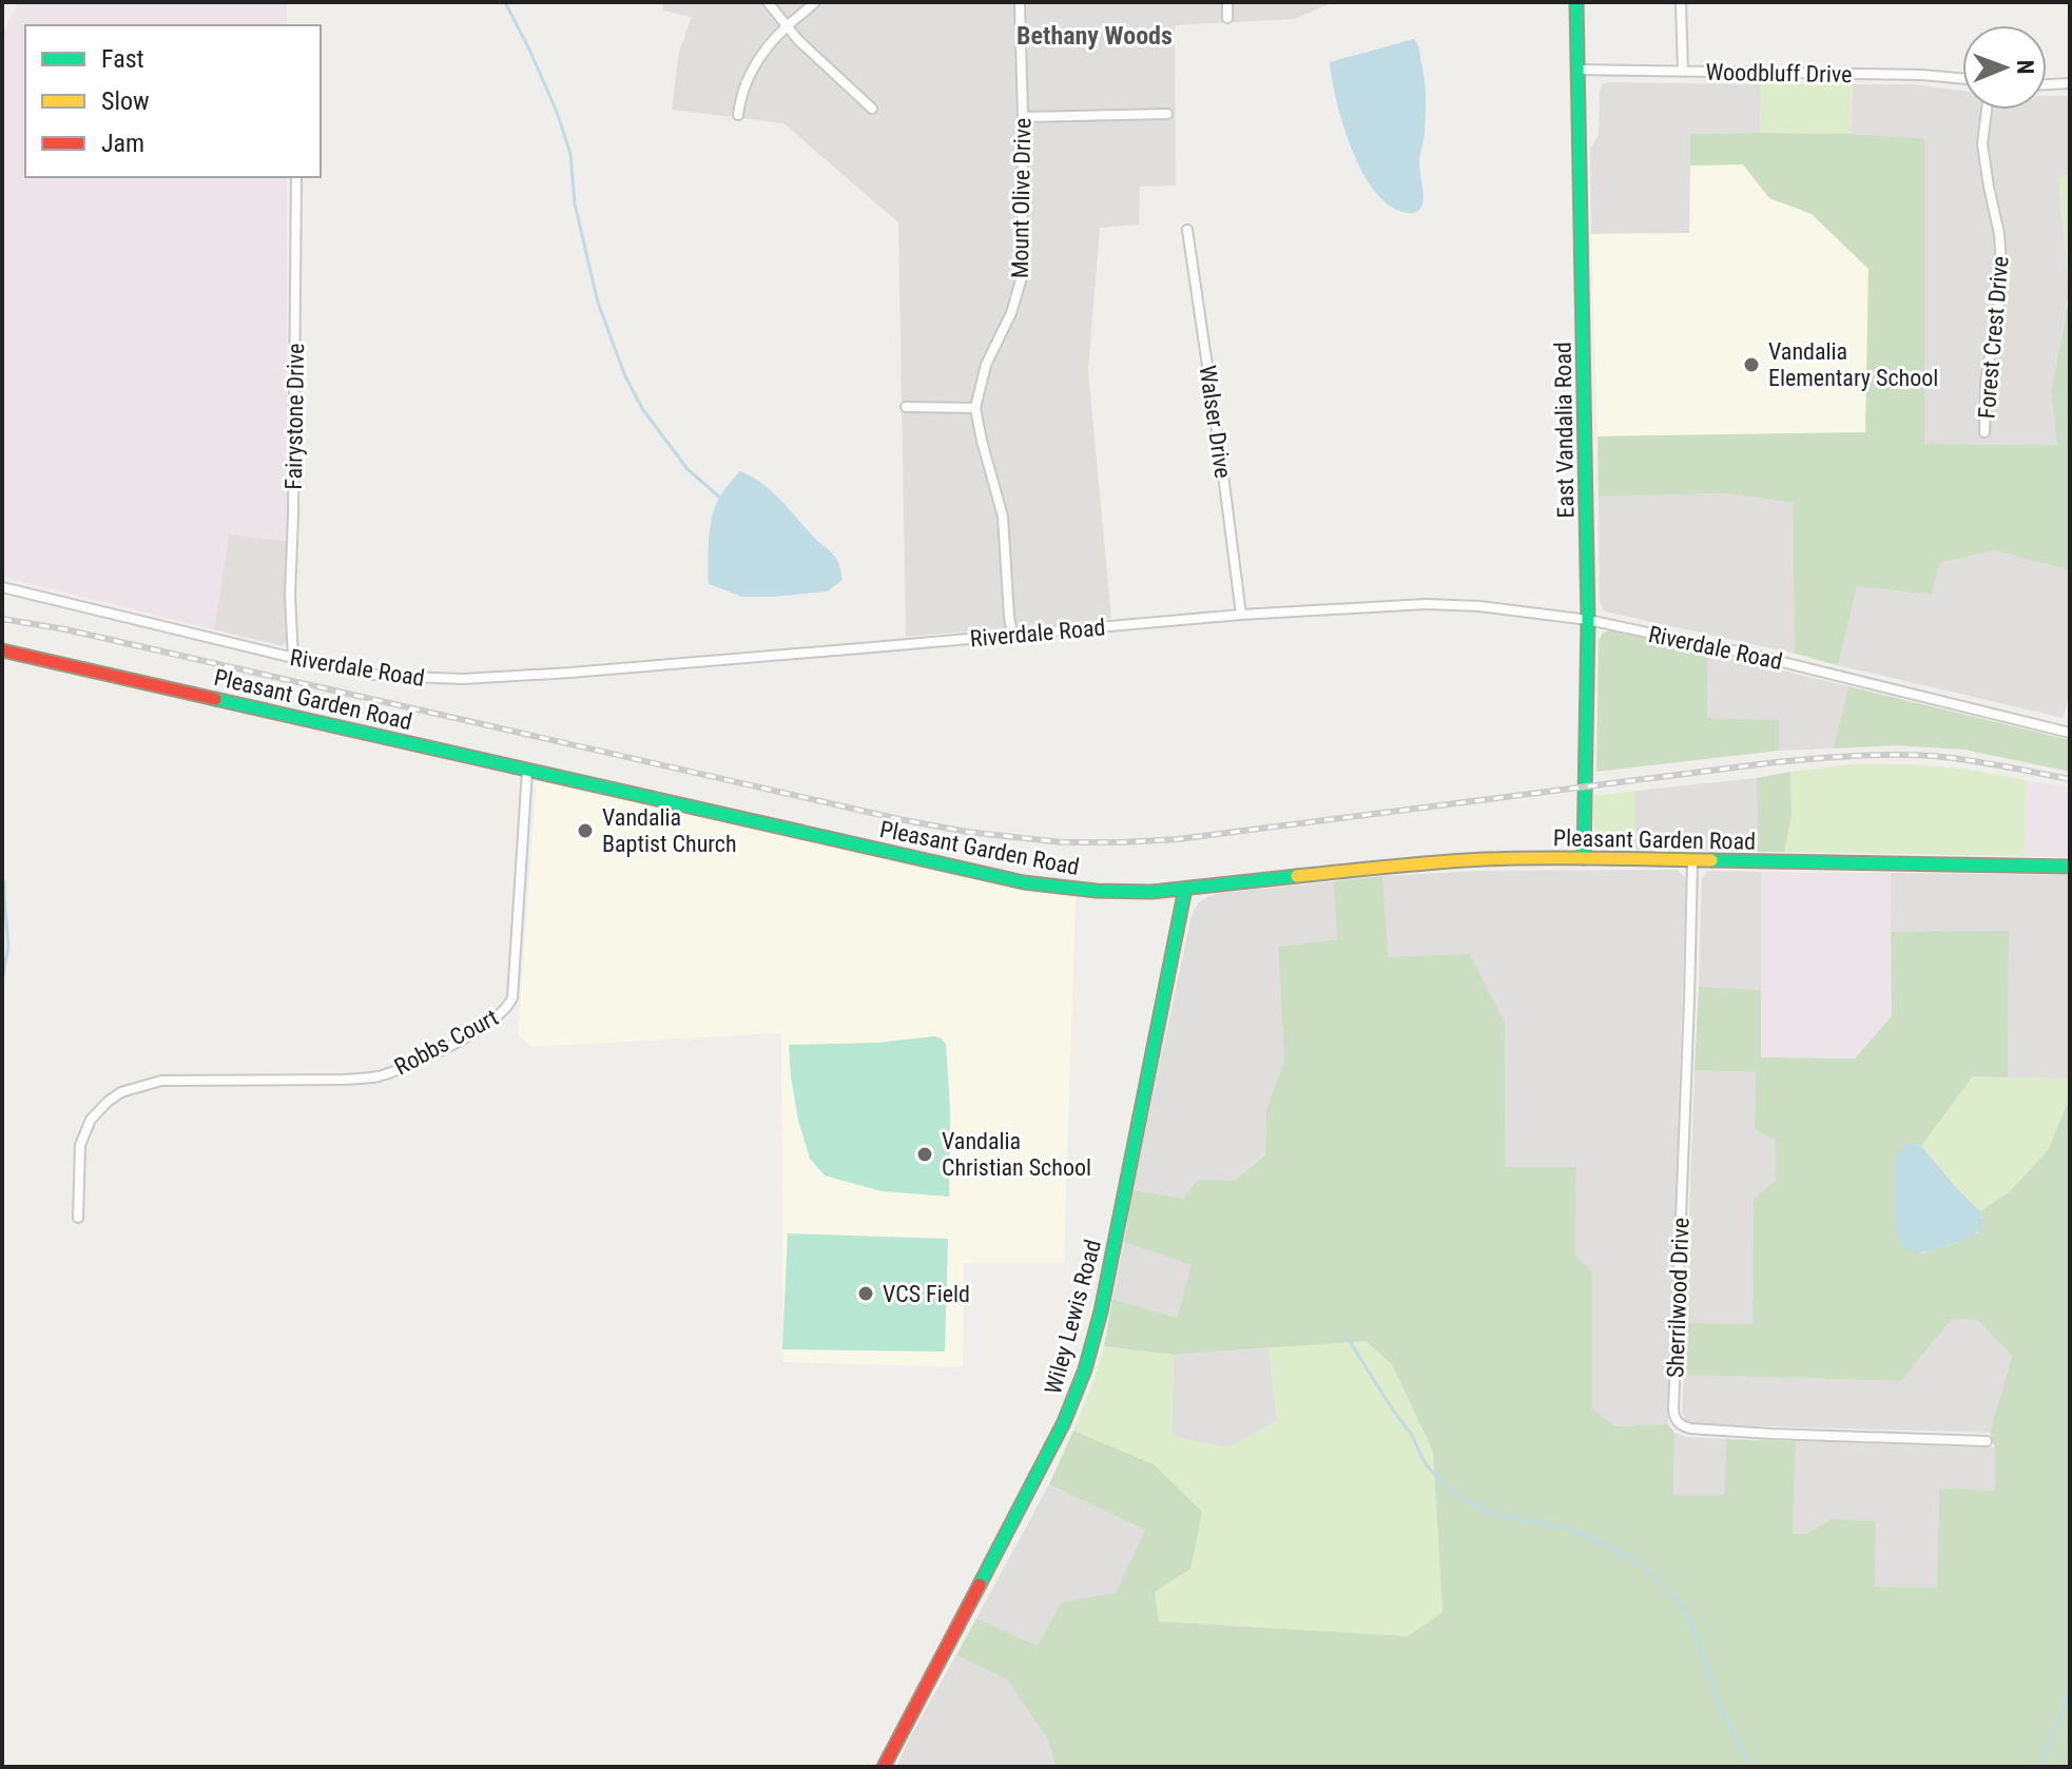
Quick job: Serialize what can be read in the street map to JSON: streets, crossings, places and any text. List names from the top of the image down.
{
  "streets": {
    "main road": ["East Vandalia Road", "Pleasant Garden Road", "Wiley Lewis Road"],
    "street": [
      "Woodbluff Drive",
      "Mount Olive Drive",
      "Forest Crest Drive",
      "Fairystone Drive",
      "Walser Drive",
      "Riverdale Road",
      "Robbs Court",
      "Sherrilwood Drive"
    ]
  },
  "crossings": [
    ["Woodbluff Drive", "East Vandalia Road"],
    ["Mount Olive Drive", "Riverdale Road"],
    ["Fairystone Drive", "Riverdale Road"],
    ["Walser Drive", "Riverdale Road"],
    ["East Vandalia Road", "Riverdale Road"],
    ["East Vandalia Road", "Pleasant Garden Road"],
    ["Pleasant Garden Road", "Robbs Court"],
    ["Pleasant Garden Road", "Sherrilwood Drive"],
    ["Pleasant Garden Road", "Wiley Lewis Road"]
  ],
  "districts": ["Bethany Woods"],
  "places": [
    "Vandalia Elementary School",
    "Vandalia Baptist Church",
    "Vandalia Christian School",
    "VCS Field"
  ],
  "legend": ["Fast", "Slow", "Jam"],
  "north": "right"
}
